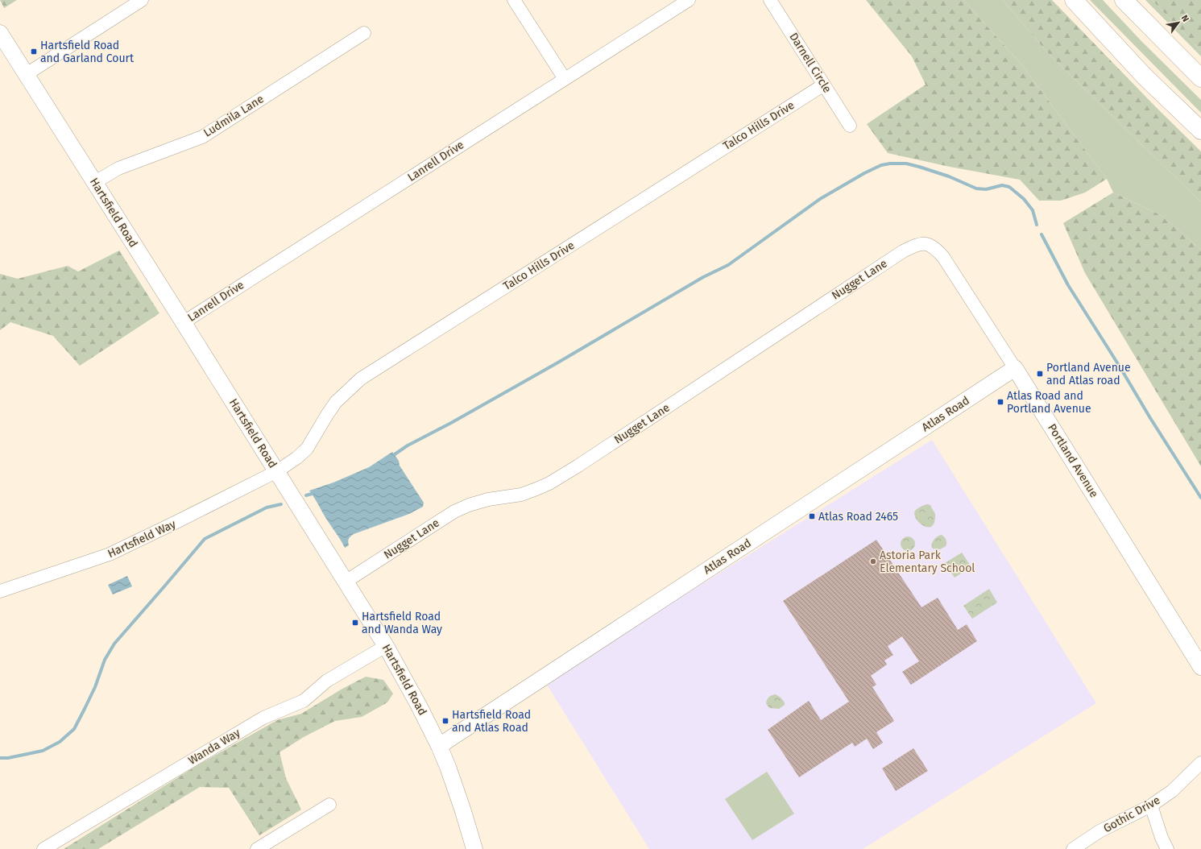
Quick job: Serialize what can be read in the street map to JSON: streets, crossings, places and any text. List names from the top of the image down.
{
  "streets": {
    "street": [
      "Darnell Circle",
      "Ludmila Lane",
      "Talco Hills Drive",
      "Lanrell Drive",
      "Hartsfield Road",
      "Nugget Lane",
      "Atlas Road",
      "Portland Avenue",
      "Hartsfield Way",
      "Wanda Way",
      "Gothic Drive"
    ]
  },
  "crossings": [
    ["Darnell Circle", "Talco Hills Drive"],
    ["Ludmila Lane", "Hartsfield Road"],
    ["Talco Hills Drive", "Hartsfield Road"],
    ["Talco Hills Drive", "Hartsfield Way"],
    ["Lanrell Drive", "Hartsfield Road"],
    ["Hartsfield Road", "Nugget Lane"],
    ["Hartsfield Road", "Atlas Road"],
    ["Hartsfield Road", "Hartsfield Way"],
    ["Hartsfield Road", "Wanda Way"],
    ["Nugget Lane", "Portland Avenue"],
    ["Atlas Road", "Portland Avenue"]
  ],
  "places": {
    "transit": [
      "Hartsfield Road and Garland Court",
      "Portland Avenue and Atlas road",
      "Atlas Road and Portland Avenue",
      "Atlas Road 2465",
      "Hartsfield Road and Wanda Way",
      "Hartsfield Road and Atlas Road"
    ],
    "other": ["Astoria Park Elementary School"]
  },
  "north": "top right"
}
